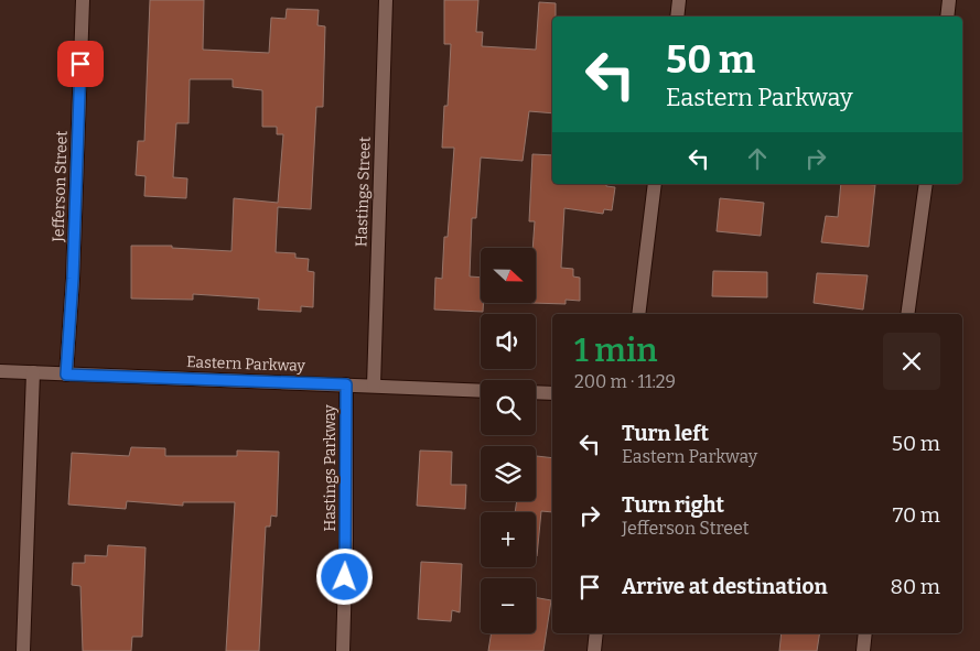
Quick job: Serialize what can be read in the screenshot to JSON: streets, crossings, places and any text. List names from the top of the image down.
{
  "streets": {
    "street": [
      "Jefferson Street",
      "Hastings Street",
      "Eastern Parkway",
      "Hastings Parkway"
    ]
  },
  "crossings": [
    ["Jefferson Street", "Eastern Parkway"],
    ["Hastings Street", "Eastern Parkway"],
    ["Eastern Parkway", "Hastings Parkway"]
  ],
  "north": "right",
  "page": {
    "turn": ["50 m", "Eastern Parkway"],
    "map_buttons": ["+", "−"],
    "heading": ["1 min", "200 m · 11:29"],
    "list": [
      {
        "name": "Turn left",
        "note": "Eastern Parkway",
        "value": "50 m"
      },
      {
        "name": "Turn right",
        "note": "Jefferson Street",
        "value": "70 m"
      },
      {
        "name": "Arrive at destination",
        "value": "80 m"
      }
    ]
  }
}
